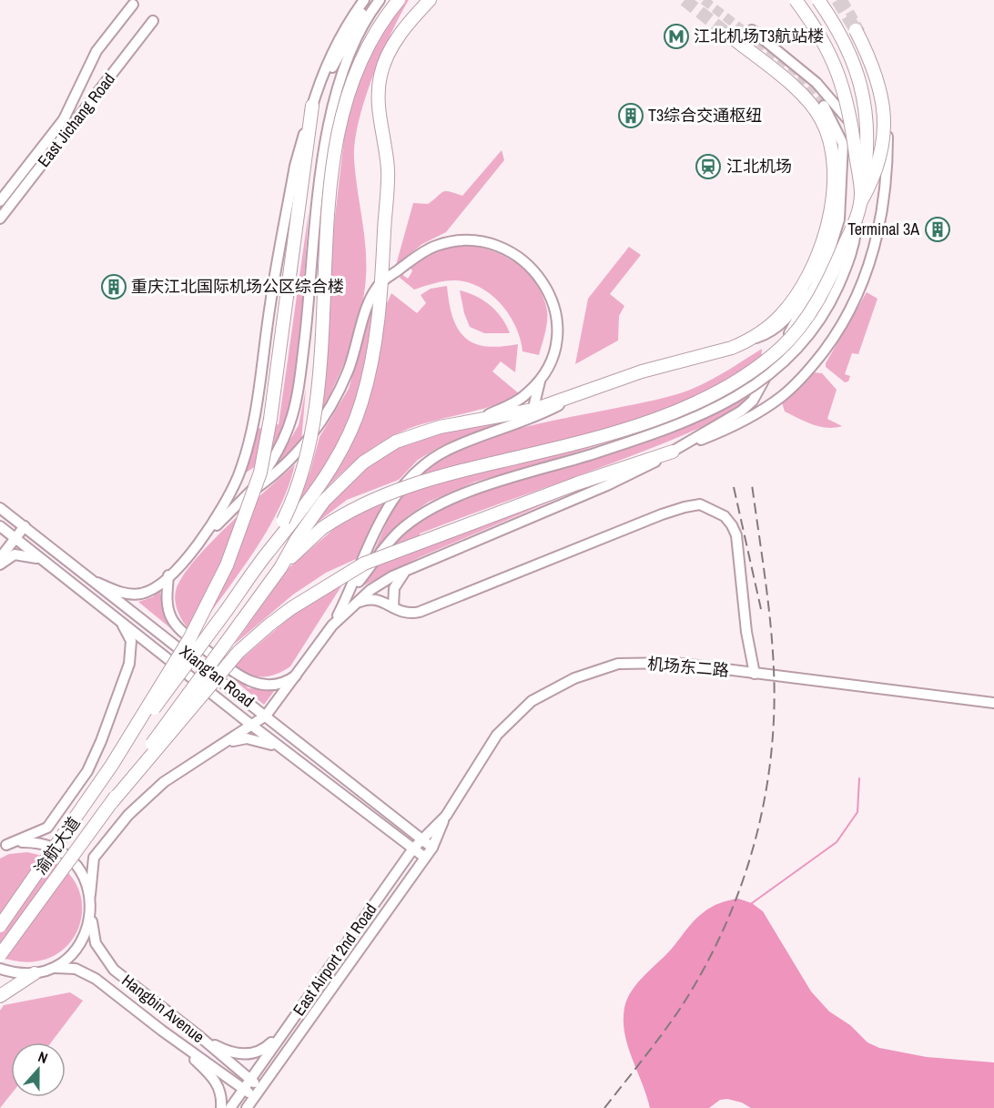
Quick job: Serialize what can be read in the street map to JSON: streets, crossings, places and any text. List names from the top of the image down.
{
  "streets": {
    "highway": ["渝航大道"],
    "main road": [
      "East Jichang Road",
      "机场东二路",
      "Xiang'an Road",
      "East Airport 2nd Road",
      "Hangbin Avenue"
    ]
  },
  "crossings": [
    ["机场东二路", "East Airport 2nd Road"],
    ["Xiang'an Road", "East Airport 2nd Road"],
    ["East Airport 2nd Road", "Hangbin Avenue"]
  ],
  "places": {
    "metro station": ["江北机场T3航站楼"],
    "building": ["T3综合交通枢纽", "Terminal 3A", "重庆江北国际机场公区综合楼"],
    "station": ["江北机场"]
  },
  "north": "top"
}
